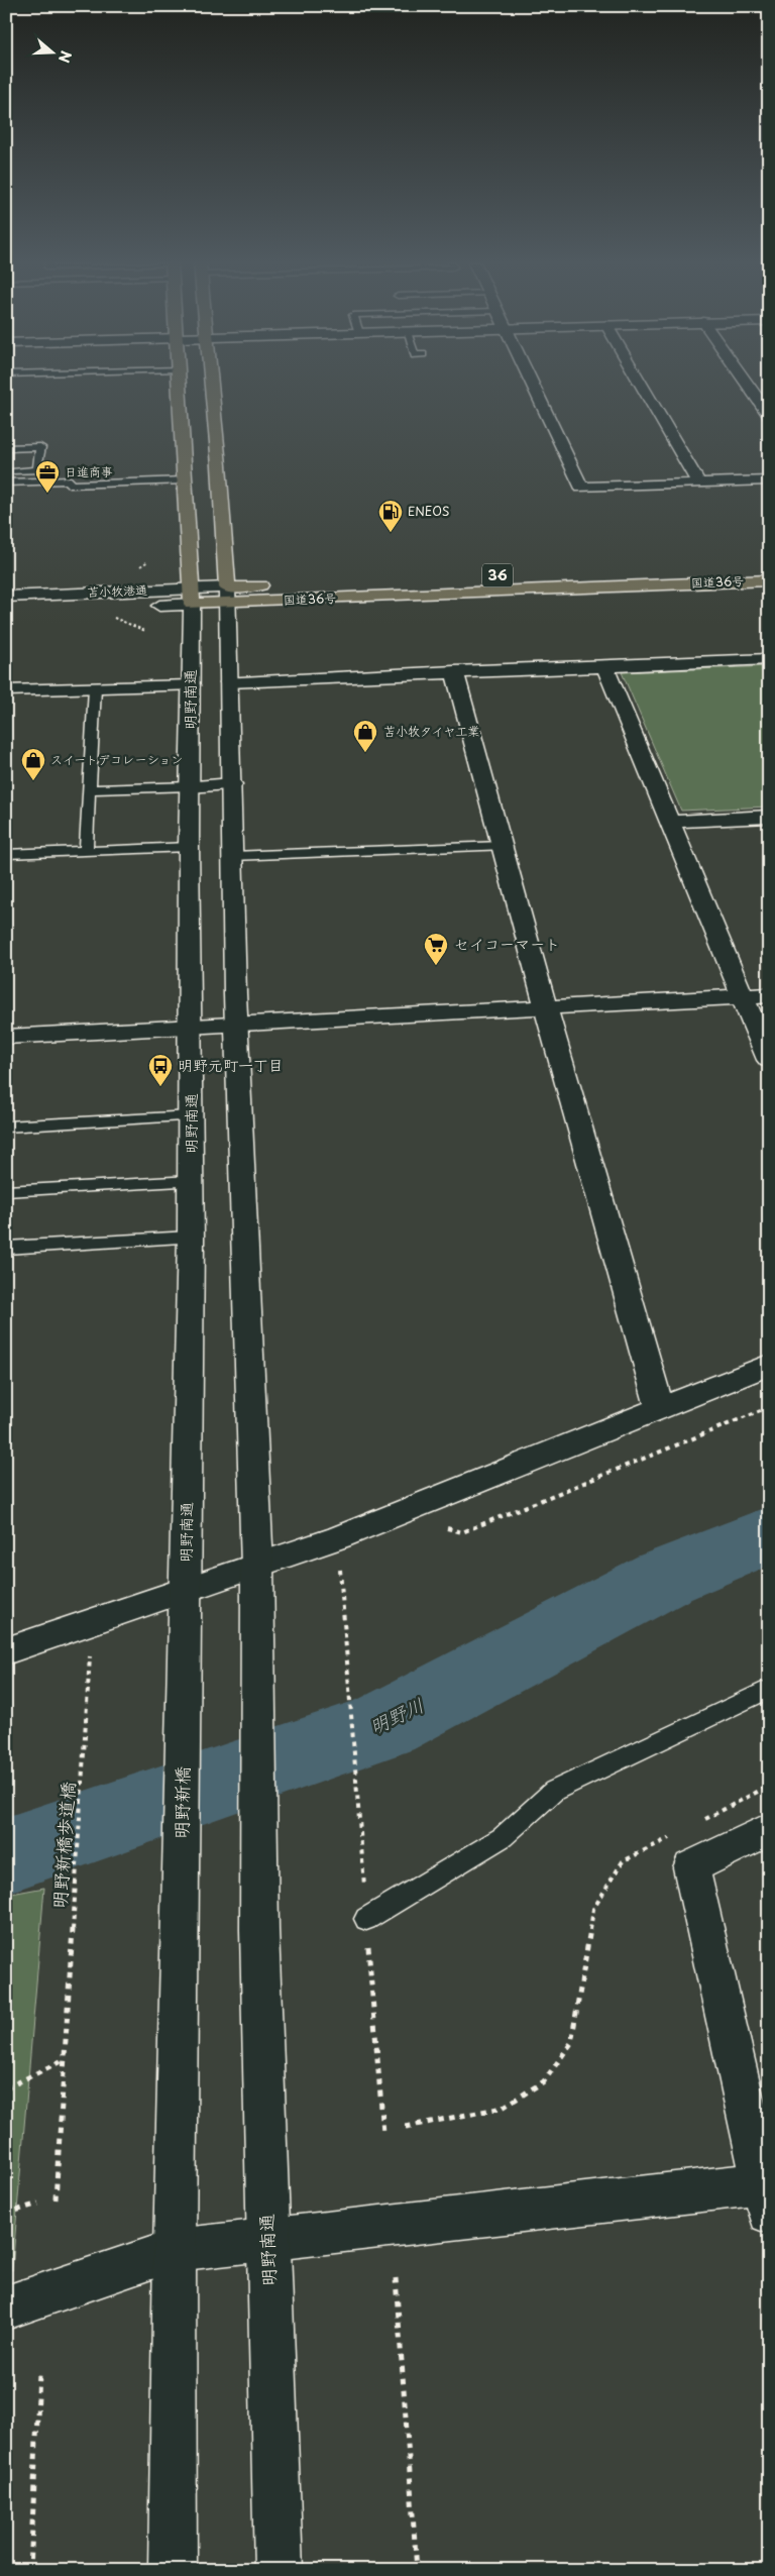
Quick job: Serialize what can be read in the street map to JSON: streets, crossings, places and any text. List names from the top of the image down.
{
  "streets": {
    "highway": ["36", "国道36号"],
    "street": ["苫小牧港通", "明野南通", "明野新橋"],
    "path": ["明野新橋歩道橋"]
  },
  "crossings": [
    ["国道36号", "苫小牧港通"],
    ["国道36号", "明野南通"],
    ["苫小牧港通", "明野南通"],
    ["明野南通", "明野新橋"]
  ],
  "water": ["明野川"],
  "places": {
    "office": ["日進商事"],
    "fuel station": ["ENEOS"],
    "shop": ["苫小牧タイヤ工業", "スイートデコレーション"],
    "supermarket": ["セイコーマート"],
    "bus stop": ["明野元町一丁目"]
  },
  "north": "right"
}
